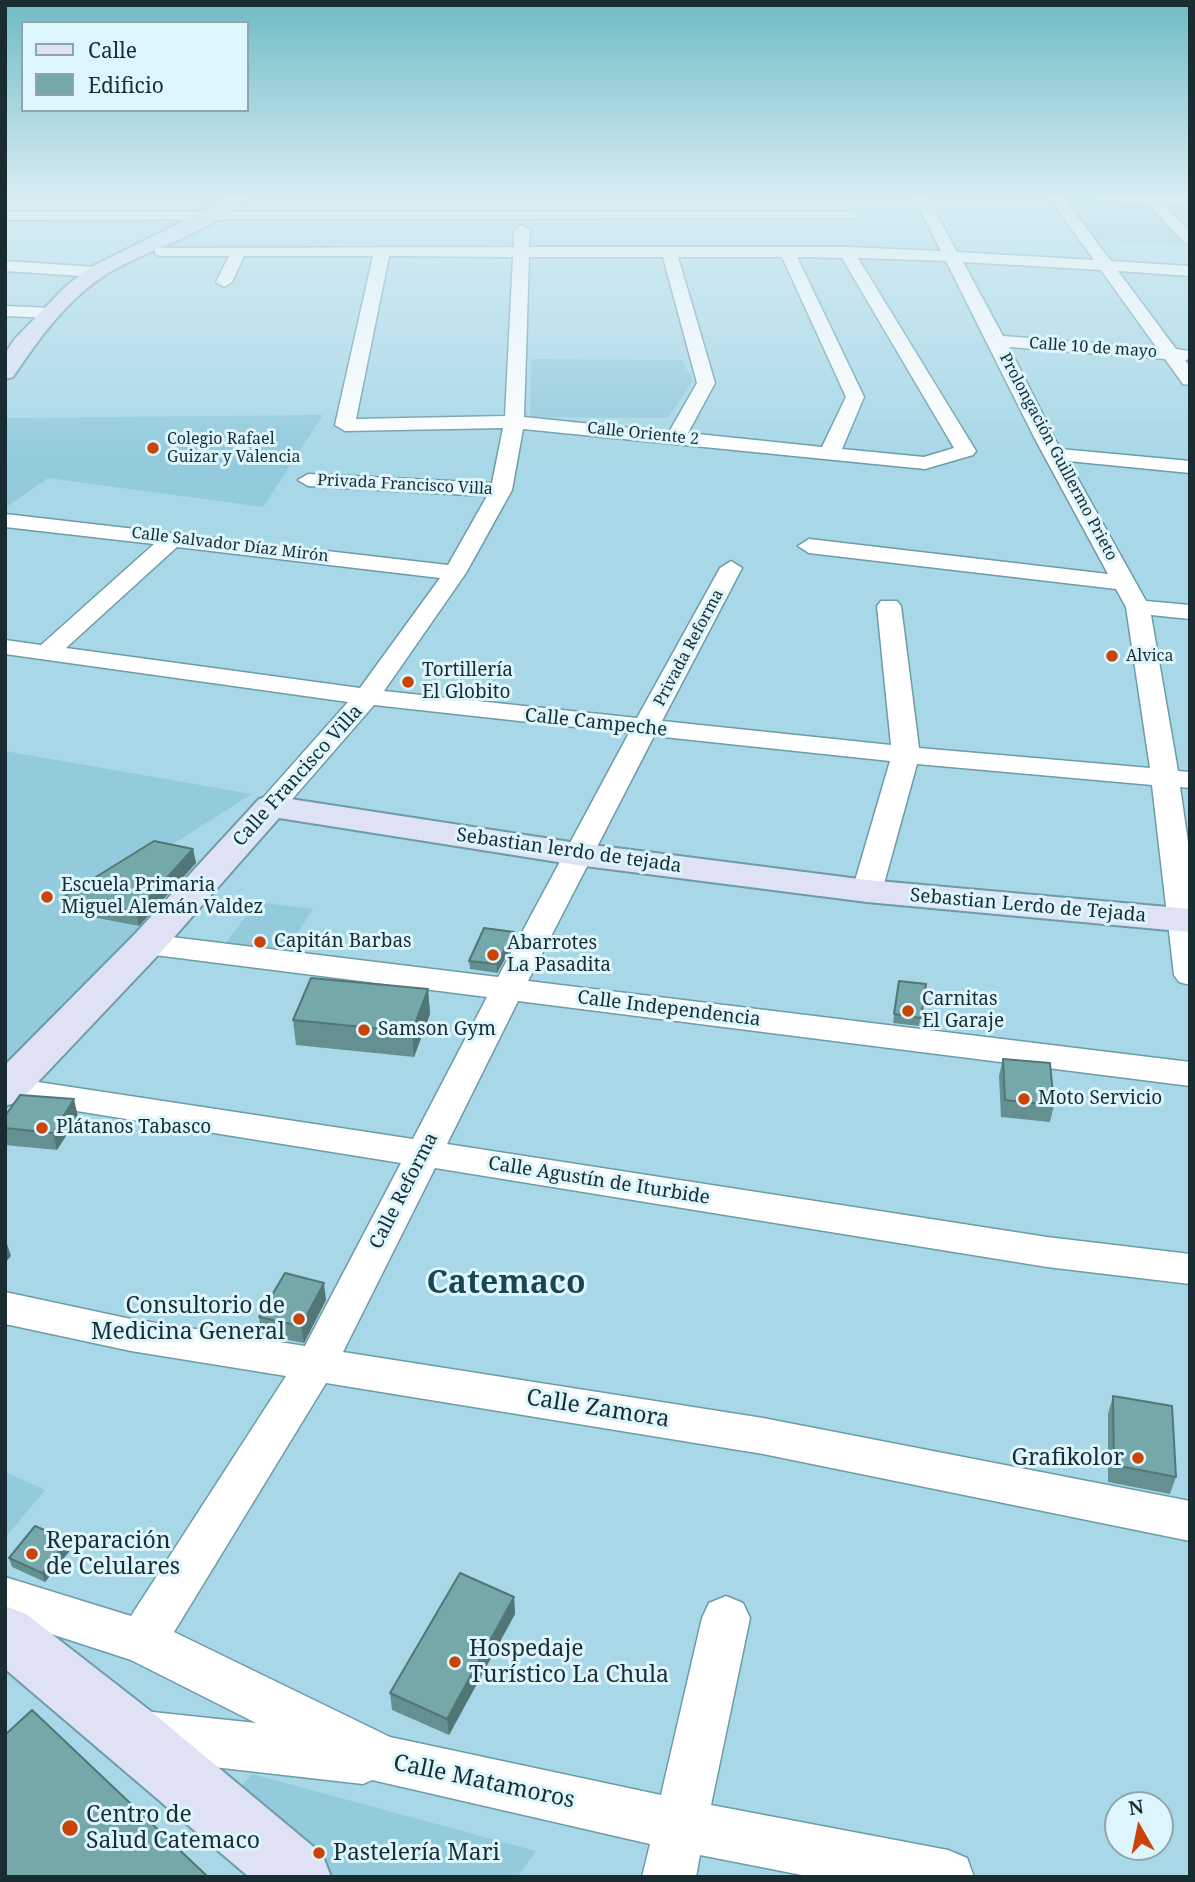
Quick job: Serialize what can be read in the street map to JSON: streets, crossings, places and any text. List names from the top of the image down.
{
  "streets": {
    "main road": ["Calle Francisco Villa", "Sebastian lerdo de tejada", "Sebastian Lerdo de Tejada"],
    "street": [
      "Calle 10 de mayo",
      "Calle Oriente 2",
      "Prolongación Guillermo Prieto",
      "Privada Francisco Villa",
      "Calle Salvador Díaz Mirón",
      "Privada Reforma",
      "Calle Campeche",
      "Calle Independencia",
      "Calle Agustín de Iturbide",
      "Calle Reforma",
      "Calle Zamora",
      "Calle Matamoros"
    ]
  },
  "crossings": [
    ["Calle 10 de mayo", "Prolongación Guillermo Prieto"],
    ["Calle Oriente 2", "Calle Francisco Villa"],
    ["Prolongación Guillermo Prieto", "Calle Campeche"],
    ["Prolongación Guillermo Prieto", "Sebastian Lerdo de Tejada"],
    ["Privada Francisco Villa", "Calle Francisco Villa"],
    ["Calle Salvador Díaz Mirón", "Calle Francisco Villa"],
    ["Privada Reforma", "Calle Campeche"],
    ["Privada Reforma", "Calle Reforma"],
    ["Calle Campeche", "Calle Francisco Villa"],
    ["Calle Campeche", "Calle Reforma"],
    ["Calle Francisco Villa", "Sebastian lerdo de tejada"],
    ["Calle Francisco Villa", "Calle Independencia"],
    ["Calle Francisco Villa", "Calle Agustín de Iturbide"],
    ["Sebastian lerdo de tejada", "Sebastian Lerdo de Tejada"],
    ["Sebastian lerdo de tejada", "Calle Reforma"],
    ["Calle Independencia", "Calle Reforma"],
    ["Calle Agustín de Iturbide", "Calle Reforma"],
    ["Calle Reforma", "Calle Zamora"],
    ["Calle Reforma", "Calle Matamoros"]
  ],
  "districts": ["Catemaco"],
  "places": [
    "Colegio Rafael Guizar y Valencia",
    "Alvica",
    "Tortillería El Globito",
    "Escuela Primaria Miguel Alemán Valdez",
    "Capitán Barbas",
    "Abarrotes La Pasadita",
    "Carnitas El Garaje",
    "Samson Gym",
    "Moto Servicio",
    "Plátanos Tabasco",
    "Consultorio de Medicina General",
    "Grafikolor",
    "Reparación de Celulares",
    "Hospedaje Turístico La Chula",
    "Centro de Salud Catemaco",
    "Pastelería Mari"
  ],
  "legend": ["Calle", "Edificio"],
  "north": "top"
}
